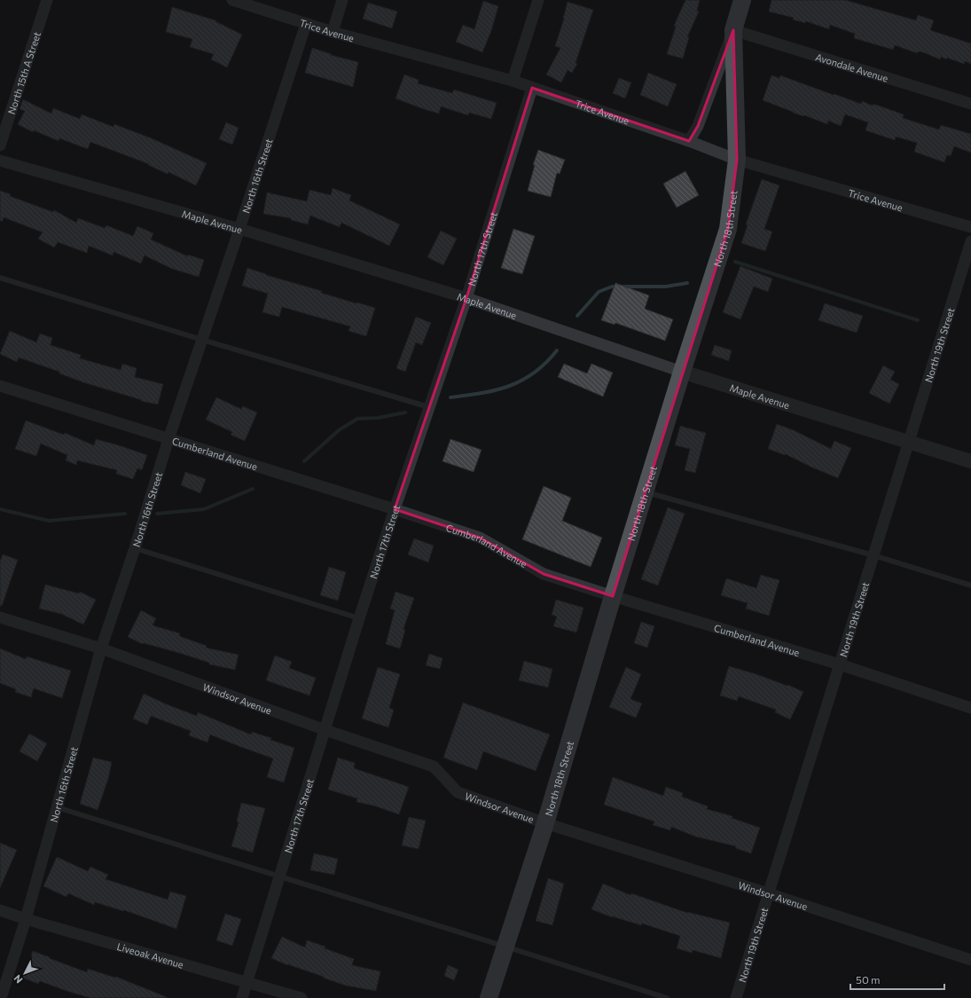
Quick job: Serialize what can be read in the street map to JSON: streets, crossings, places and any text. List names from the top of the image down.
{
  "streets": {
    "main road": ["North 18th Street"],
    "street": [
      "Trice Avenue",
      "Avondale Avenue",
      "North 15th A Street",
      "North 16th Street",
      "Maple Avenue",
      "North 17th Street",
      "North 19th Street",
      "Cumberland Avenue",
      "Windsor Avenue",
      "Liveoak Avenue"
    ]
  },
  "crossings": [
    ["Trice Avenue", "North 16th Street"],
    ["Trice Avenue", "North 18th Street"],
    ["Trice Avenue", "North 17th Street"],
    ["Avondale Avenue", "North 18th Street"],
    ["North 16th Street", "Maple Avenue"],
    ["North 16th Street", "Cumberland Avenue"],
    ["North 16th Street", "Windsor Avenue"],
    ["North 16th Street", "Liveoak Avenue"],
    ["Maple Avenue", "North 18th Street"],
    ["Maple Avenue", "North 17th Street"],
    ["Maple Avenue", "North 19th Street"],
    ["North 18th Street", "Cumberland Avenue"],
    ["North 18th Street", "Windsor Avenue"],
    ["North 17th Street", "Cumberland Avenue"],
    ["North 17th Street", "Windsor Avenue"],
    ["North 17th Street", "Liveoak Avenue"],
    ["North 19th Street", "Cumberland Avenue"],
    ["North 19th Street", "Windsor Avenue"]
  ],
  "scale_bar": "50 m",
  "north": "bottom left"
}
